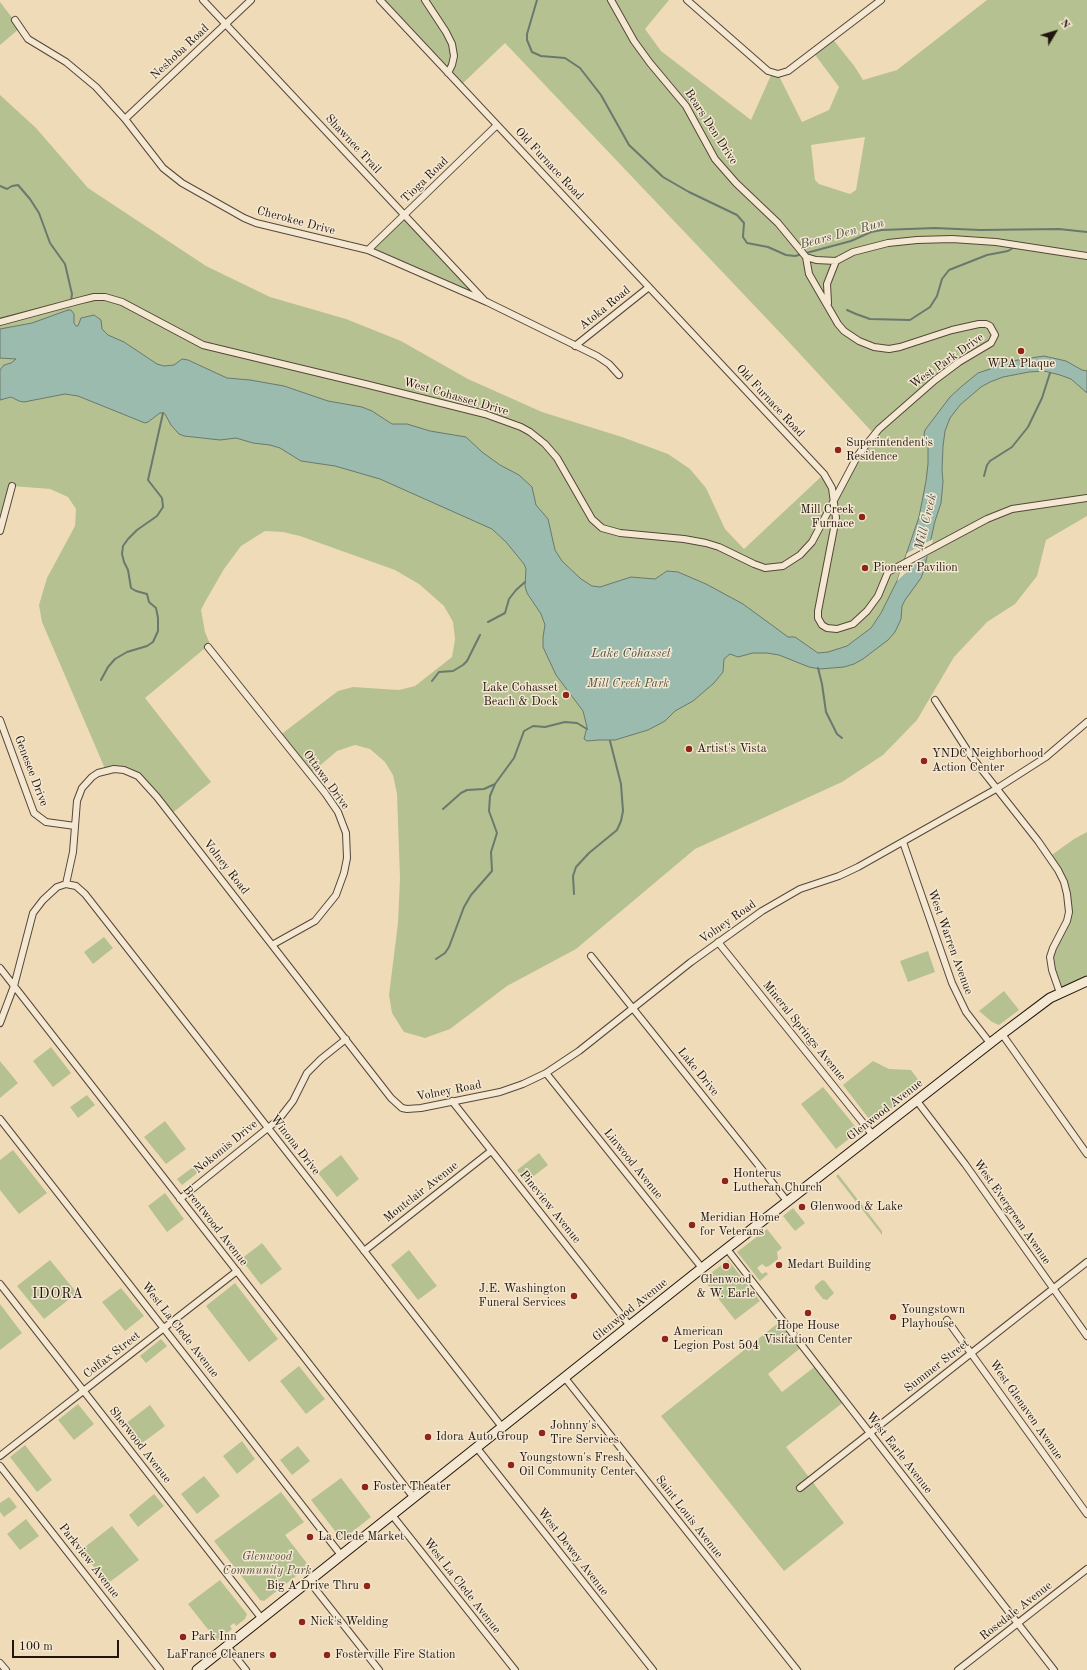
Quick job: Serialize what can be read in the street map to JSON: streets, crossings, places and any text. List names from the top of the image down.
{
  "streets": {
    "main road": ["Glenwood Avenue"],
    "street": [
      "Neshoba Road",
      "Bears Den Drive",
      "Shawnee Trail",
      "Old Furnace Road",
      "Tioga Road",
      "Cherokee Drive",
      "Atoka Road",
      "West Park Drive",
      "West Cohasset Drive",
      "Genesee Drive",
      "Ottawa Drive",
      "Volney Road",
      "West Warren Avenue",
      "Mineral Springs Avenue",
      "Lake Drive",
      "Winona Drive",
      "Nokomis Drive",
      "Linwood Avenue",
      "Montclair Avenue",
      "Pineview Avenue",
      "West Evergreen Avenue",
      "Brentwood Avenue",
      "West La Clede Avenue",
      "Colfax Street",
      "Summer Street",
      "West Glenaven Avenue",
      "Sherwood Avenue",
      "West Earle Avenue",
      "Saint Louis Avenue",
      "West Dewey Avenue",
      "Parkview Avenue",
      "Rosedale Avenue"
    ]
  },
  "crossings": [
    ["Neshoba Road", "Shawnee Trail"],
    ["Neshoba Road", "Cherokee Drive"],
    ["Bears Den Drive", "West Park Drive"],
    ["Shawnee Trail", "Tioga Road"],
    ["Shawnee Trail", "Cherokee Drive"],
    ["Old Furnace Road", "Tioga Road"],
    ["Old Furnace Road", "Atoka Road"],
    ["Old Furnace Road", "West Park Drive"],
    ["Old Furnace Road", "West Cohasset Drive"],
    ["Tioga Road", "Cherokee Drive"],
    ["Cherokee Drive", "Atoka Road"],
    ["West Park Drive", "West Cohasset Drive"],
    ["Genesee Drive", "Volney Road"],
    ["Ottawa Drive", "Volney Road"],
    ["Volney Road", "West Warren Avenue"],
    ["Volney Road", "Mineral Springs Avenue"],
    ["Volney Road", "Lake Drive"],
    ["Volney Road", "Winona Drive"],
    ["Volney Road", "Nokomis Drive"],
    ["Volney Road", "Linwood Avenue"],
    ["Volney Road", "Pineview Avenue"],
    ["West Warren Avenue", "Glenwood Avenue"],
    ["Mineral Springs Avenue", "Glenwood Avenue"],
    ["Lake Drive", "Glenwood Avenue"],
    ["Glenwood Avenue", "Winona Drive"],
    ["Glenwood Avenue", "Linwood Avenue"],
    ["Glenwood Avenue", "Pineview Avenue"],
    ["Glenwood Avenue", "West Evergreen Avenue"],
    ["Glenwood Avenue", "Brentwood Avenue"],
    ["Glenwood Avenue", "West La Clede Avenue"],
    ["Glenwood Avenue", "Sherwood Avenue"],
    ["Glenwood Avenue", "West Earle Avenue"],
    ["Glenwood Avenue", "Saint Louis Avenue"],
    ["Glenwood Avenue", "West Dewey Avenue"],
    ["Winona Drive", "Nokomis Drive"],
    ["Winona Drive", "Montclair Avenue"],
    ["Nokomis Drive", "Brentwood Avenue"],
    ["Montclair Avenue", "Pineview Avenue"],
    ["West Evergreen Avenue", "Summer Street"],
    ["Brentwood Avenue", "Colfax Street"],
    ["West La Clede Avenue", "Colfax Street"],
    ["Colfax Street", "Sherwood Avenue"],
    ["Summer Street", "West Glenaven Avenue"],
    ["Summer Street", "West Earle Avenue"],
    ["West Earle Avenue", "Rosedale Avenue"]
  ],
  "districts": ["IDORA"],
  "water": ["Bears Den Run", "Mill Creek", "Lake Cohasset"],
  "parks": ["Mill Creek Park", "Glenwood Community Park"],
  "places": [
    "WPA Plaque",
    "Superintendent's Residence",
    "Mill Creek Furnace",
    "Pioneer Pavilion",
    "Lake Cohasset Beach & Dock",
    "Artist's Vista",
    "YNDC Neighborhood Action Center",
    "Honterus Lutheran Church",
    "Glenwood & Lake",
    "Meridian Home for Veterans",
    "Medart Building",
    "Glenwood & W. Earle",
    "J.E. Washington Funeral Services",
    "Hope House Visitation Center",
    "Youngstown Playhouse",
    "American Legion Post 504",
    "Johnny's Tire Services",
    "Idora Auto Group",
    "Youngstown's Fresh Oil Community Center",
    "Foster Theater",
    "La Clede Market",
    "Big A Drive Thru",
    "Nick's Welding",
    "Park Inn",
    "LaFrance Cleaners",
    "Fosterville Fire Station"
  ],
  "scale_bar": "100 m",
  "north": "top right"
}
